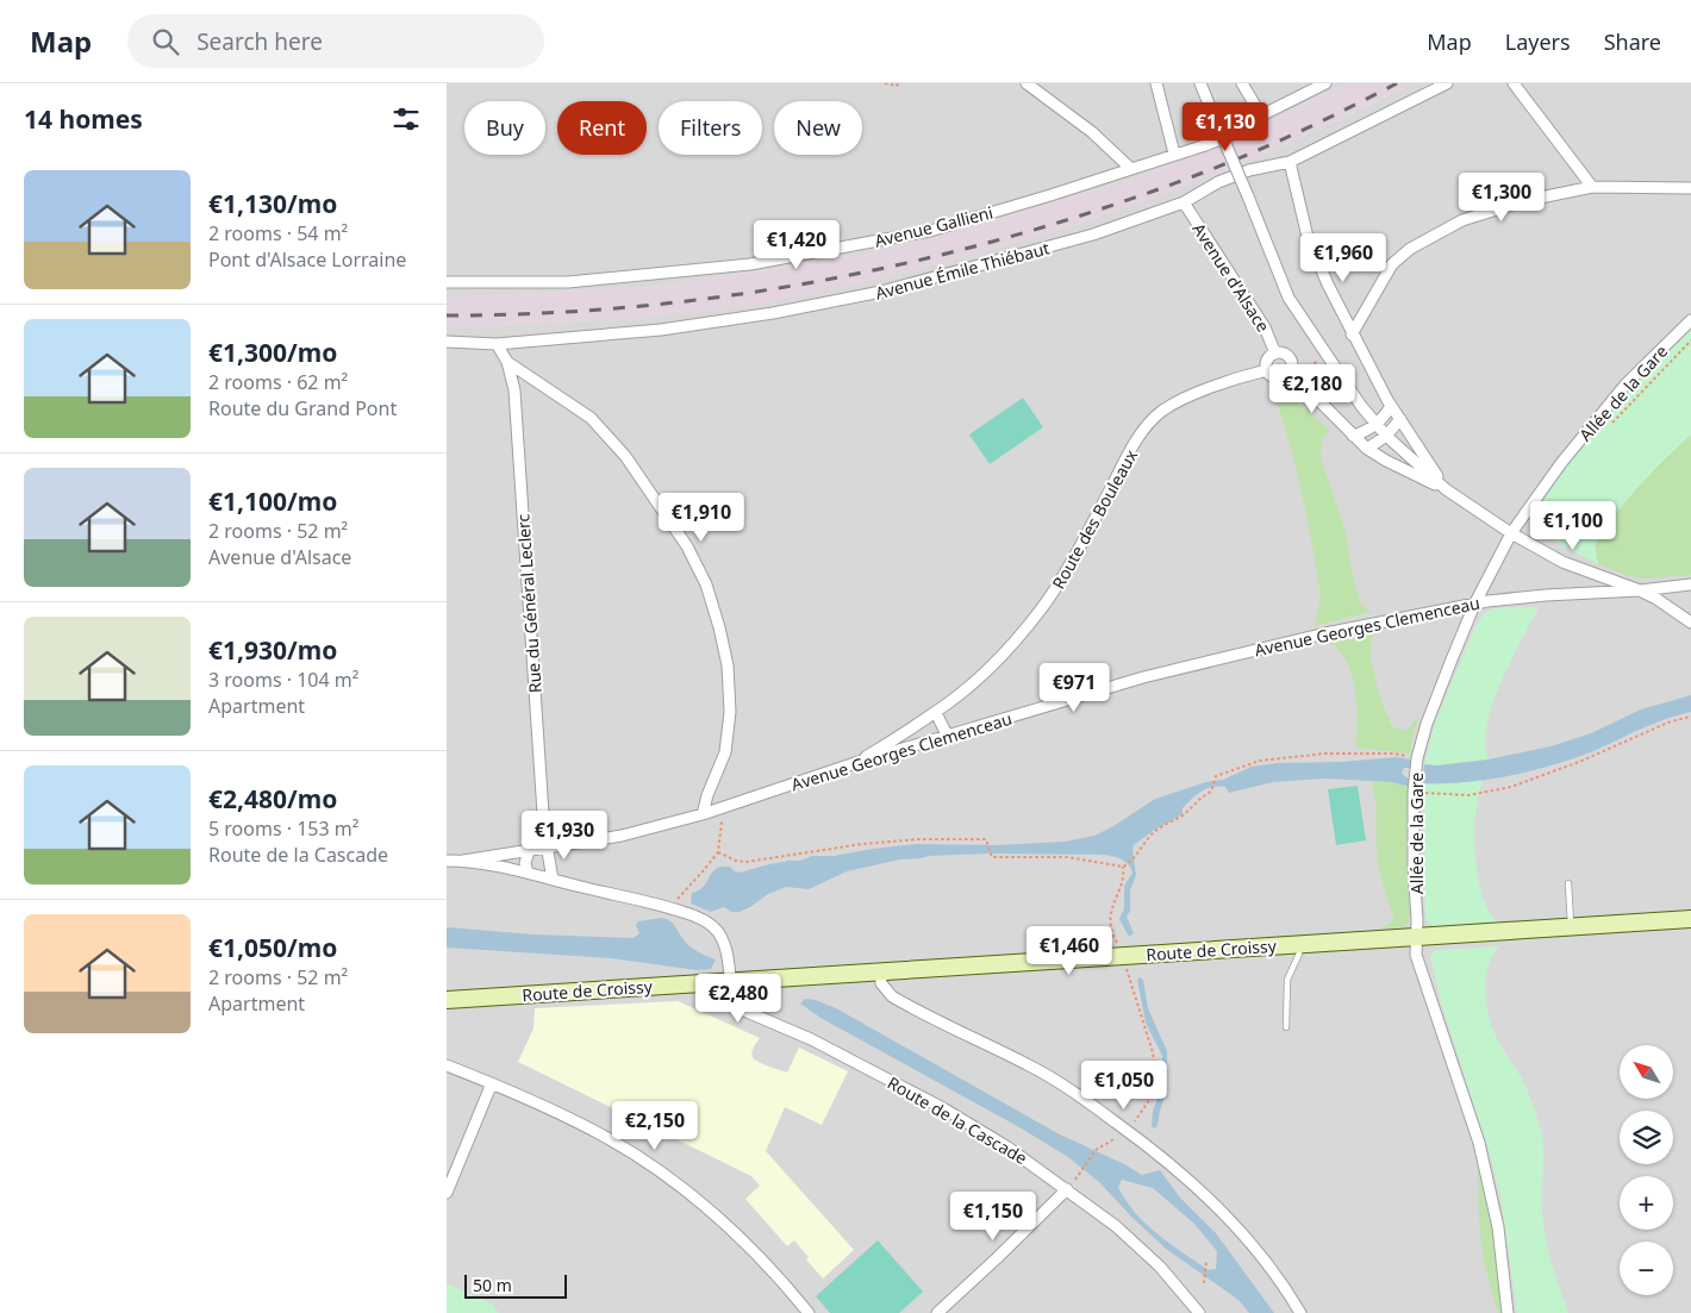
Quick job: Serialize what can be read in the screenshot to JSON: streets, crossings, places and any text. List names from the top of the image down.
{
  "streets": {
    "main road": ["Route de Croissy"],
    "street": [
      "Avenue Gallieni",
      "Avenue Émile Thiébaut",
      "Avenue d'Alsace",
      "Allée de la Gare",
      "Route des Bouleaux",
      "Rue du Général Leclerc",
      "Avenue Georges Clemenceau",
      "Route de la Cascade"
    ]
  },
  "crossings": [
    ["Avenue Émile Thiébaut", "Avenue d'Alsace"],
    ["Avenue d'Alsace", "Route des Bouleaux"],
    ["Allée de la Gare", "Avenue Georges Clemenceau"],
    ["Allée de la Gare", "Route de Croissy"],
    ["Route des Bouleaux", "Avenue Georges Clemenceau"],
    ["Rue du Général Leclerc", "Avenue Georges Clemenceau"],
    ["Route de Croissy", "Route de la Cascade"]
  ],
  "scale_bar": "50 m",
  "north": "top left",
  "page": {
    "header": "Map",
    "search": "Search here",
    "nav": ["Map", "Layers", "Share"],
    "heading": "14 homes",
    "chip": [
      "Buy",
      "Rent",
      "Filters",
      "New"
    ],
    "price": [
      "€1,130",
      "€1,300",
      "€1,420",
      "€1,960",
      "€2,180",
      "€1,910",
      "€1,100",
      "€971",
      "€1,930",
      "€1,460",
      "€2,480",
      "€1,050",
      "€2,150",
      "€1,150"
    ],
    "list": [
      {
        "name": "€1,130/mo",
        "note": "2 rooms · 54 m² · Pont d'Alsace Lorraine"
      },
      {
        "name": "€1,300/mo",
        "note": "2 rooms · 62 m² · Route du Grand Pont"
      },
      {
        "name": "€1,100/mo",
        "note": "2 rooms · 52 m² · Avenue d'Alsace"
      },
      {
        "name": "€1,930/mo",
        "note": "3 rooms · 104 m² · Apartment"
      },
      {
        "name": "€2,480/mo",
        "note": "5 rooms · 153 m² · Route de la Cascade"
      },
      {
        "name": "€1,050/mo",
        "note": "2 rooms · 52 m² · Apartment"
      }
    ],
    "map_buttons": ["+", "−"],
    "scale": "50 m"
  }
}
